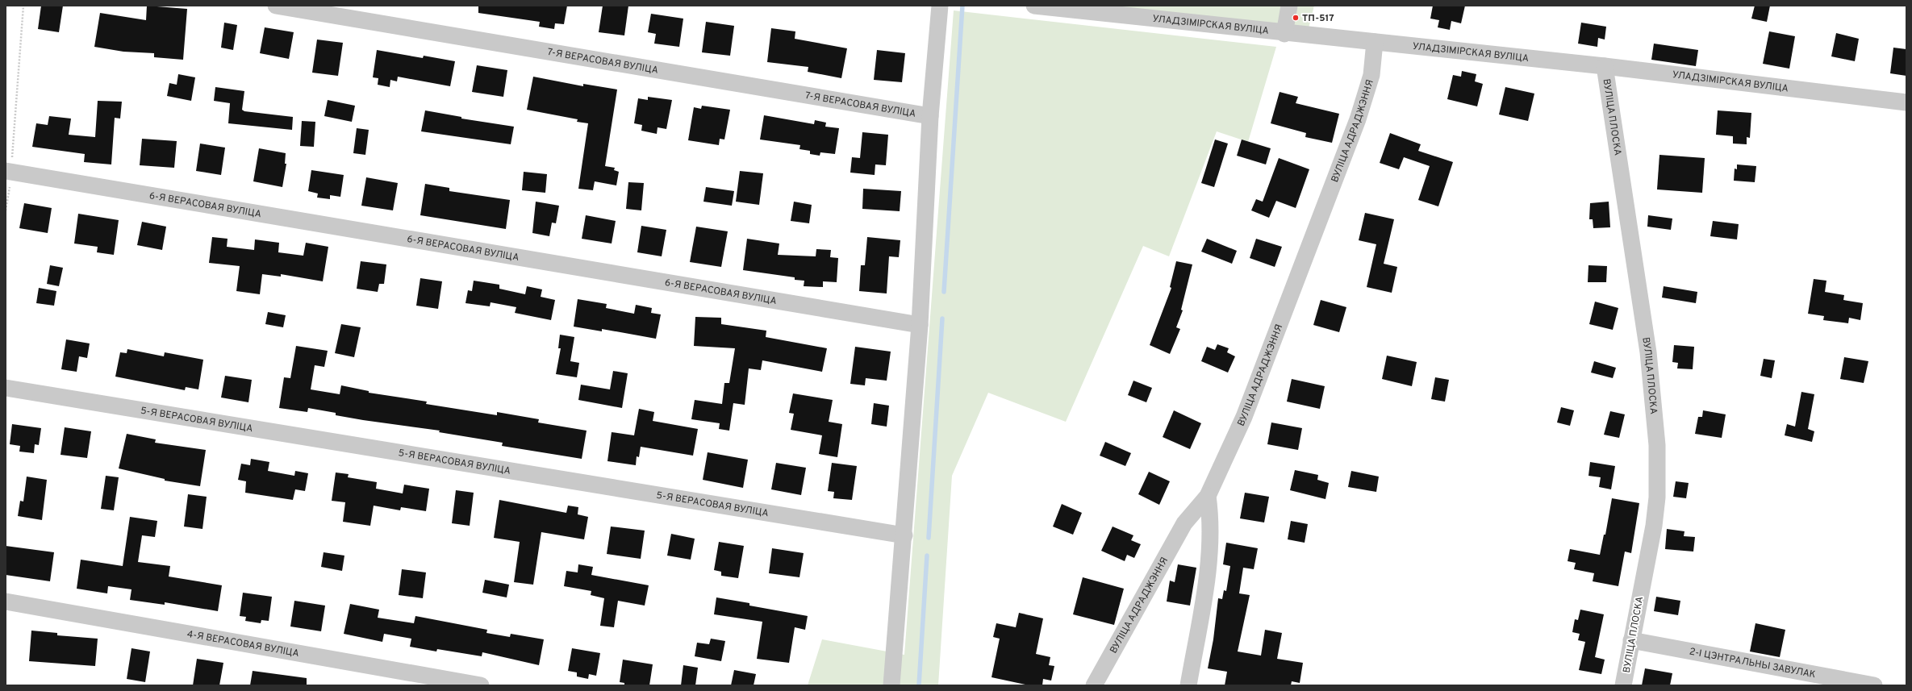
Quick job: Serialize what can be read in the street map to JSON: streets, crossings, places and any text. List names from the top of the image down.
{
  "streets": {
    "street": [
      "УЛАДЗІМІРСКАЯ ВУЛІЦА",
      "7-Я ВЕРАСОВАЯ ВУЛІЦА",
      "ВУЛІЦА ПЛОСКА",
      "ВУЛІЦА АДРАДЖЭННЯ",
      "6-Я ВЕРАСОВАЯ ВУЛІЦА",
      "5-Я ВЕРАСОВАЯ ВУЛІЦА",
      "4-Я ВЕРАСОВАЯ ВУЛІЦА",
      "2-І ЦЭНТРАЛЬНЫ ЗАВУЛАК"
    ]
  },
  "crossings": [
    ["УЛАДЗІМІРСКАЯ ВУЛІЦА", "ВУЛІЦА ПЛОСКА"],
    ["УЛАДЗІМІРСКАЯ ВУЛІЦА", "ВУЛІЦА АДРАДЖЭННЯ"],
    ["ВУЛІЦА ПЛОСКА", "2-І ЦЭНТРАЛЬНЫ ЗАВУЛАК"]
  ],
  "places": ["ТП-517"]
}
